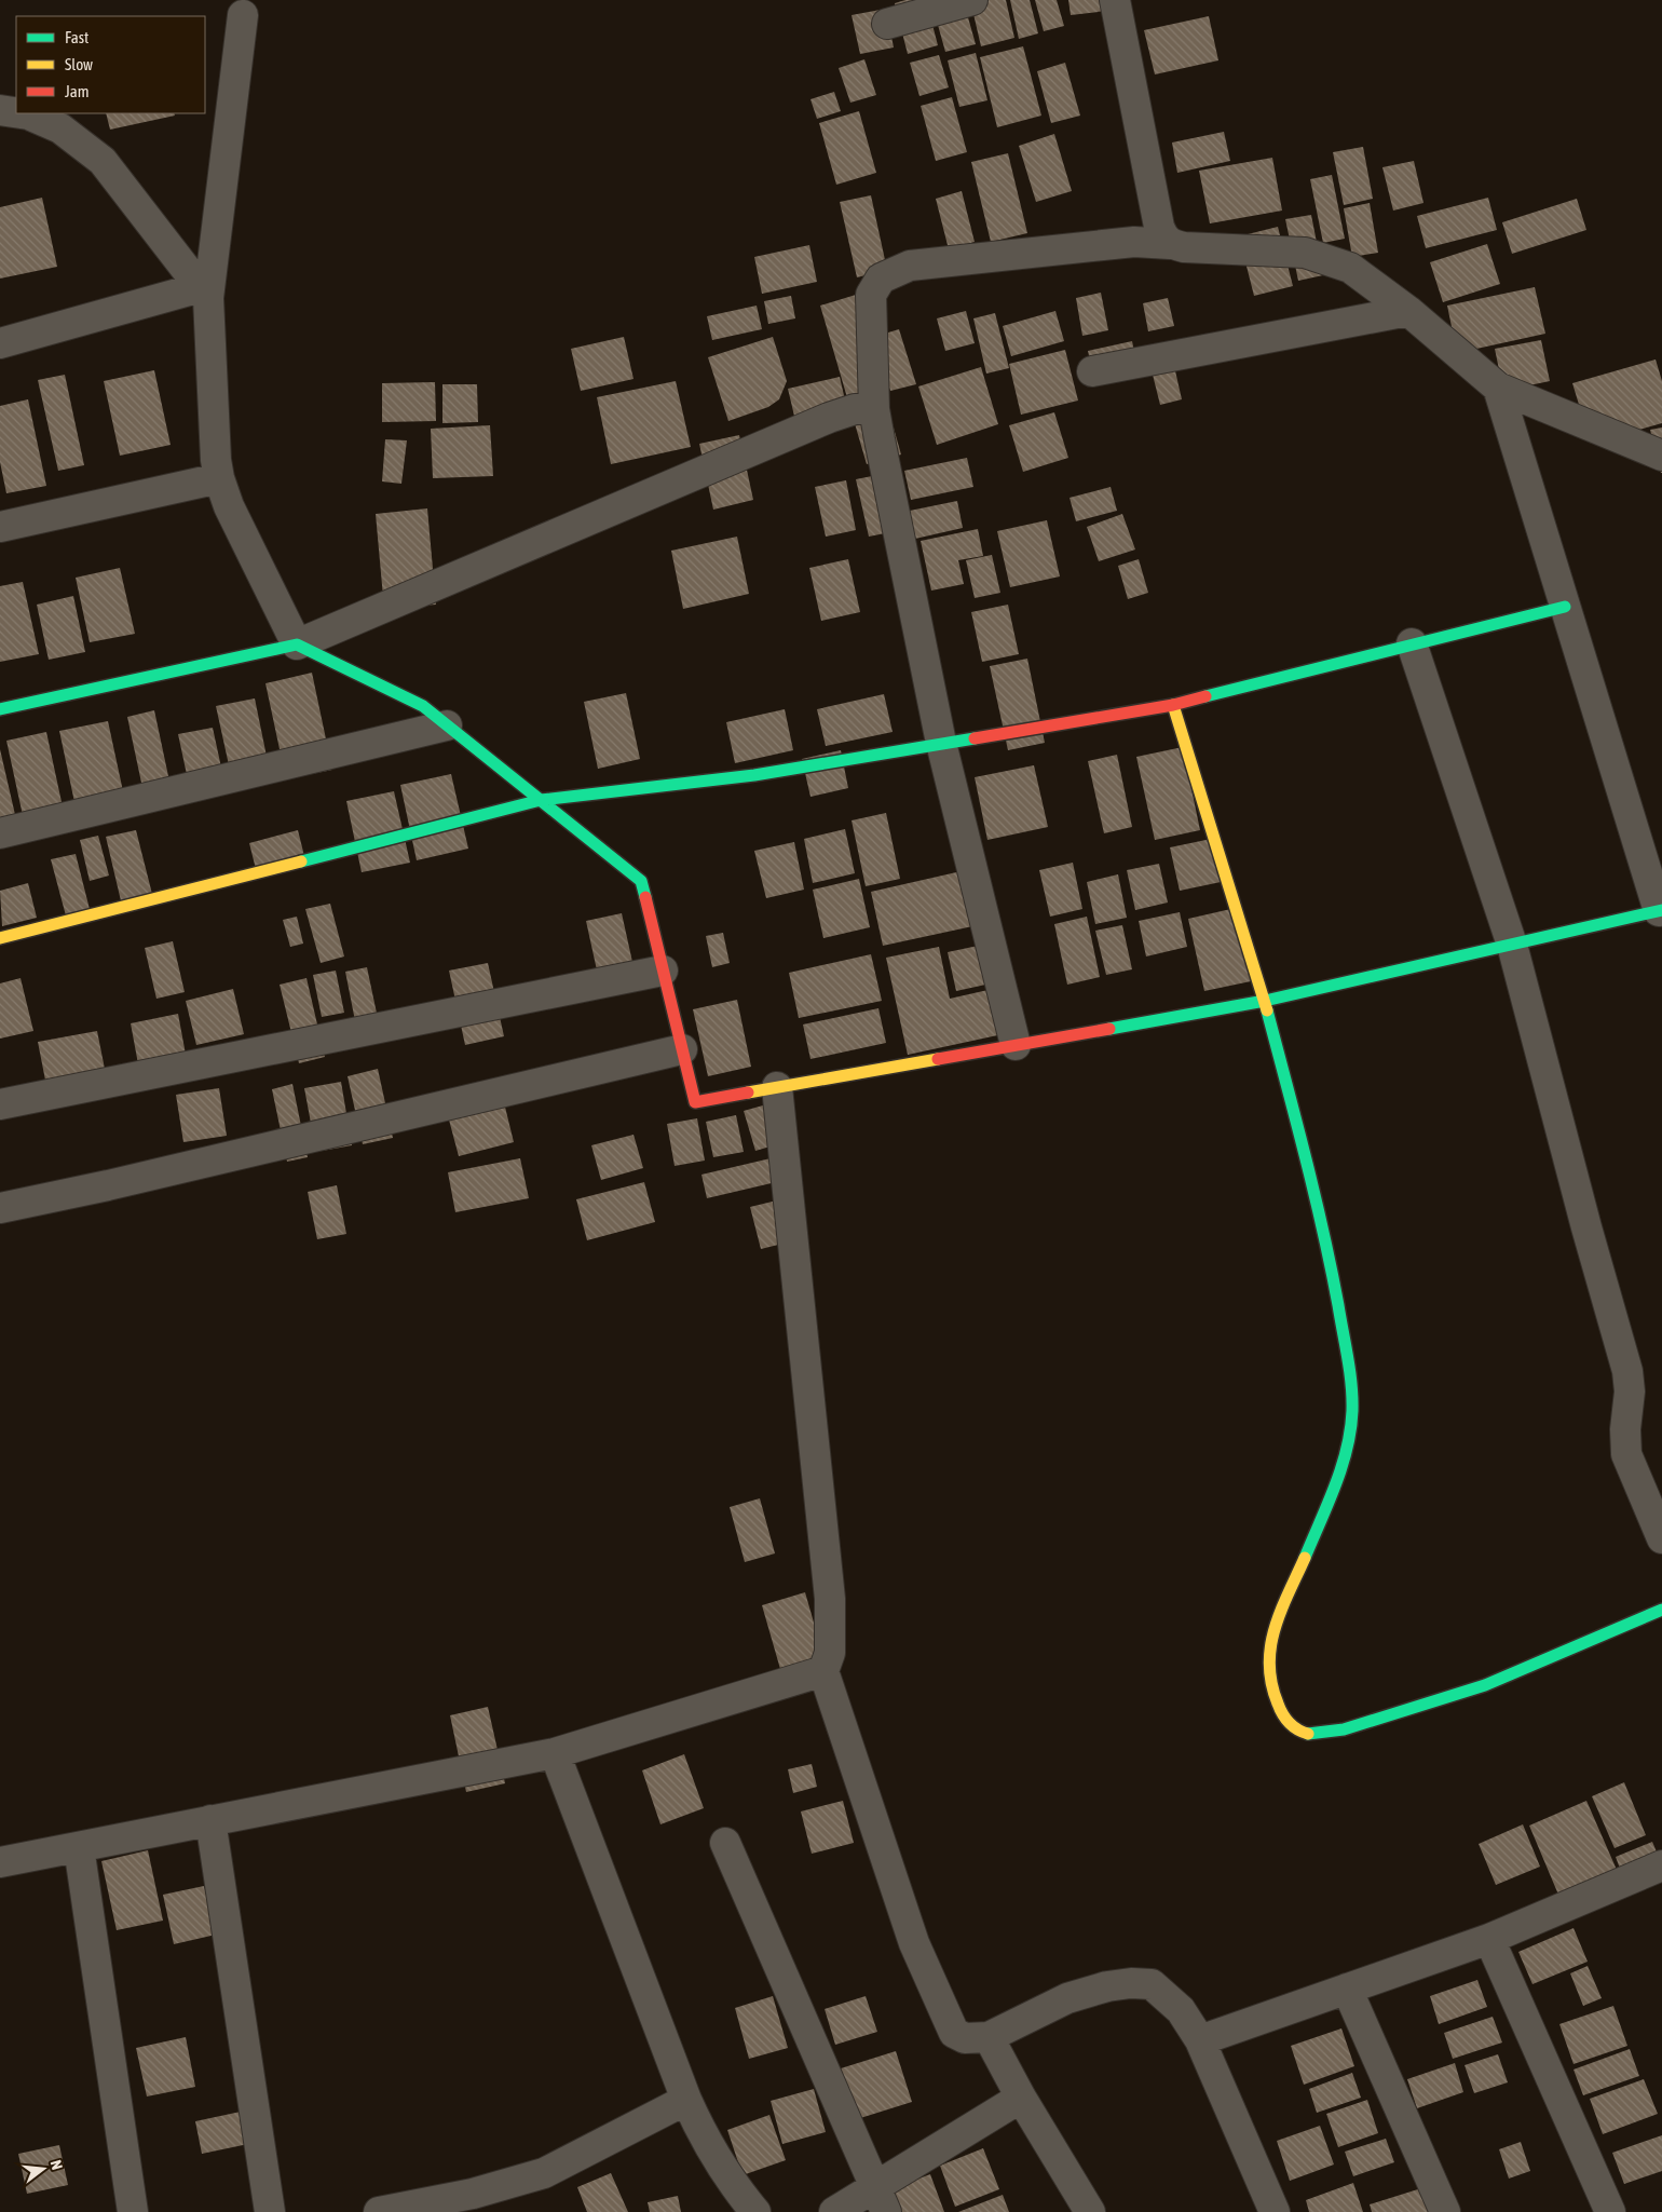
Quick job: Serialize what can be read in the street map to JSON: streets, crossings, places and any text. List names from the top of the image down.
{
  "legend": ["Fast", "Slow", "Jam"],
  "north": "right"
}
